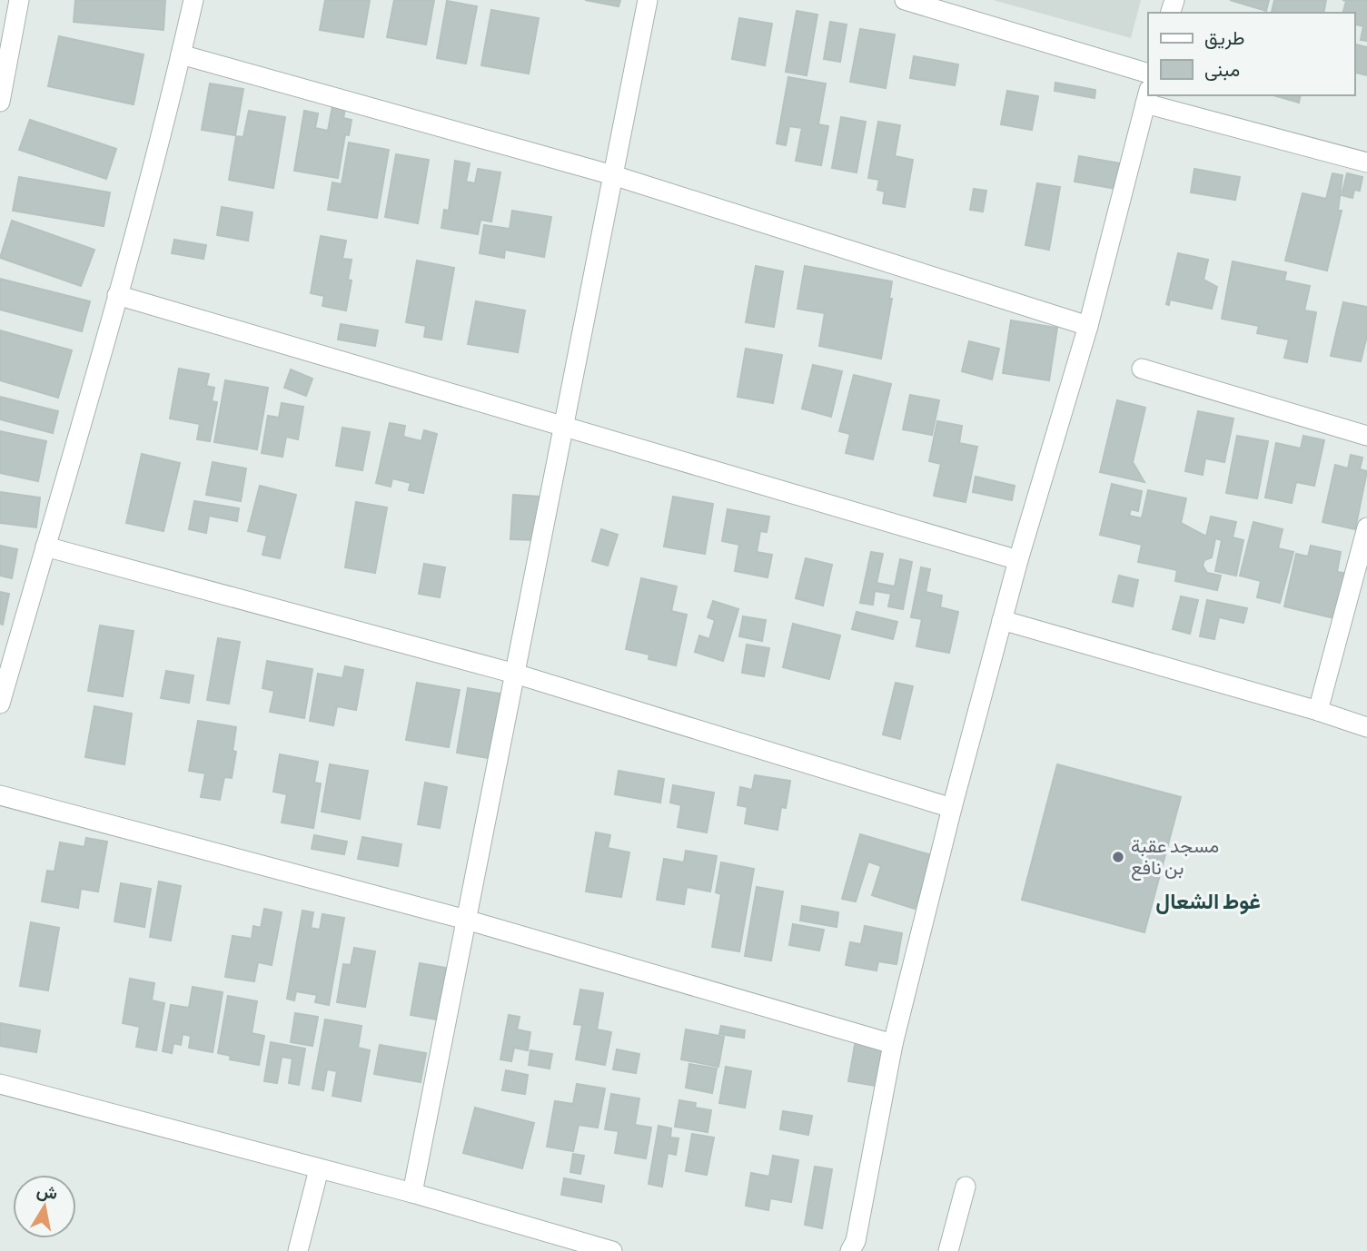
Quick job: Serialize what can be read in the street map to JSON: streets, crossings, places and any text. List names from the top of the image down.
{
  "districts": ["غوط الشعال"],
  "places": ["مسجد عقبة بن نافع"],
  "legend": ["طريق", "مبنى"],
  "north": "top"
}
